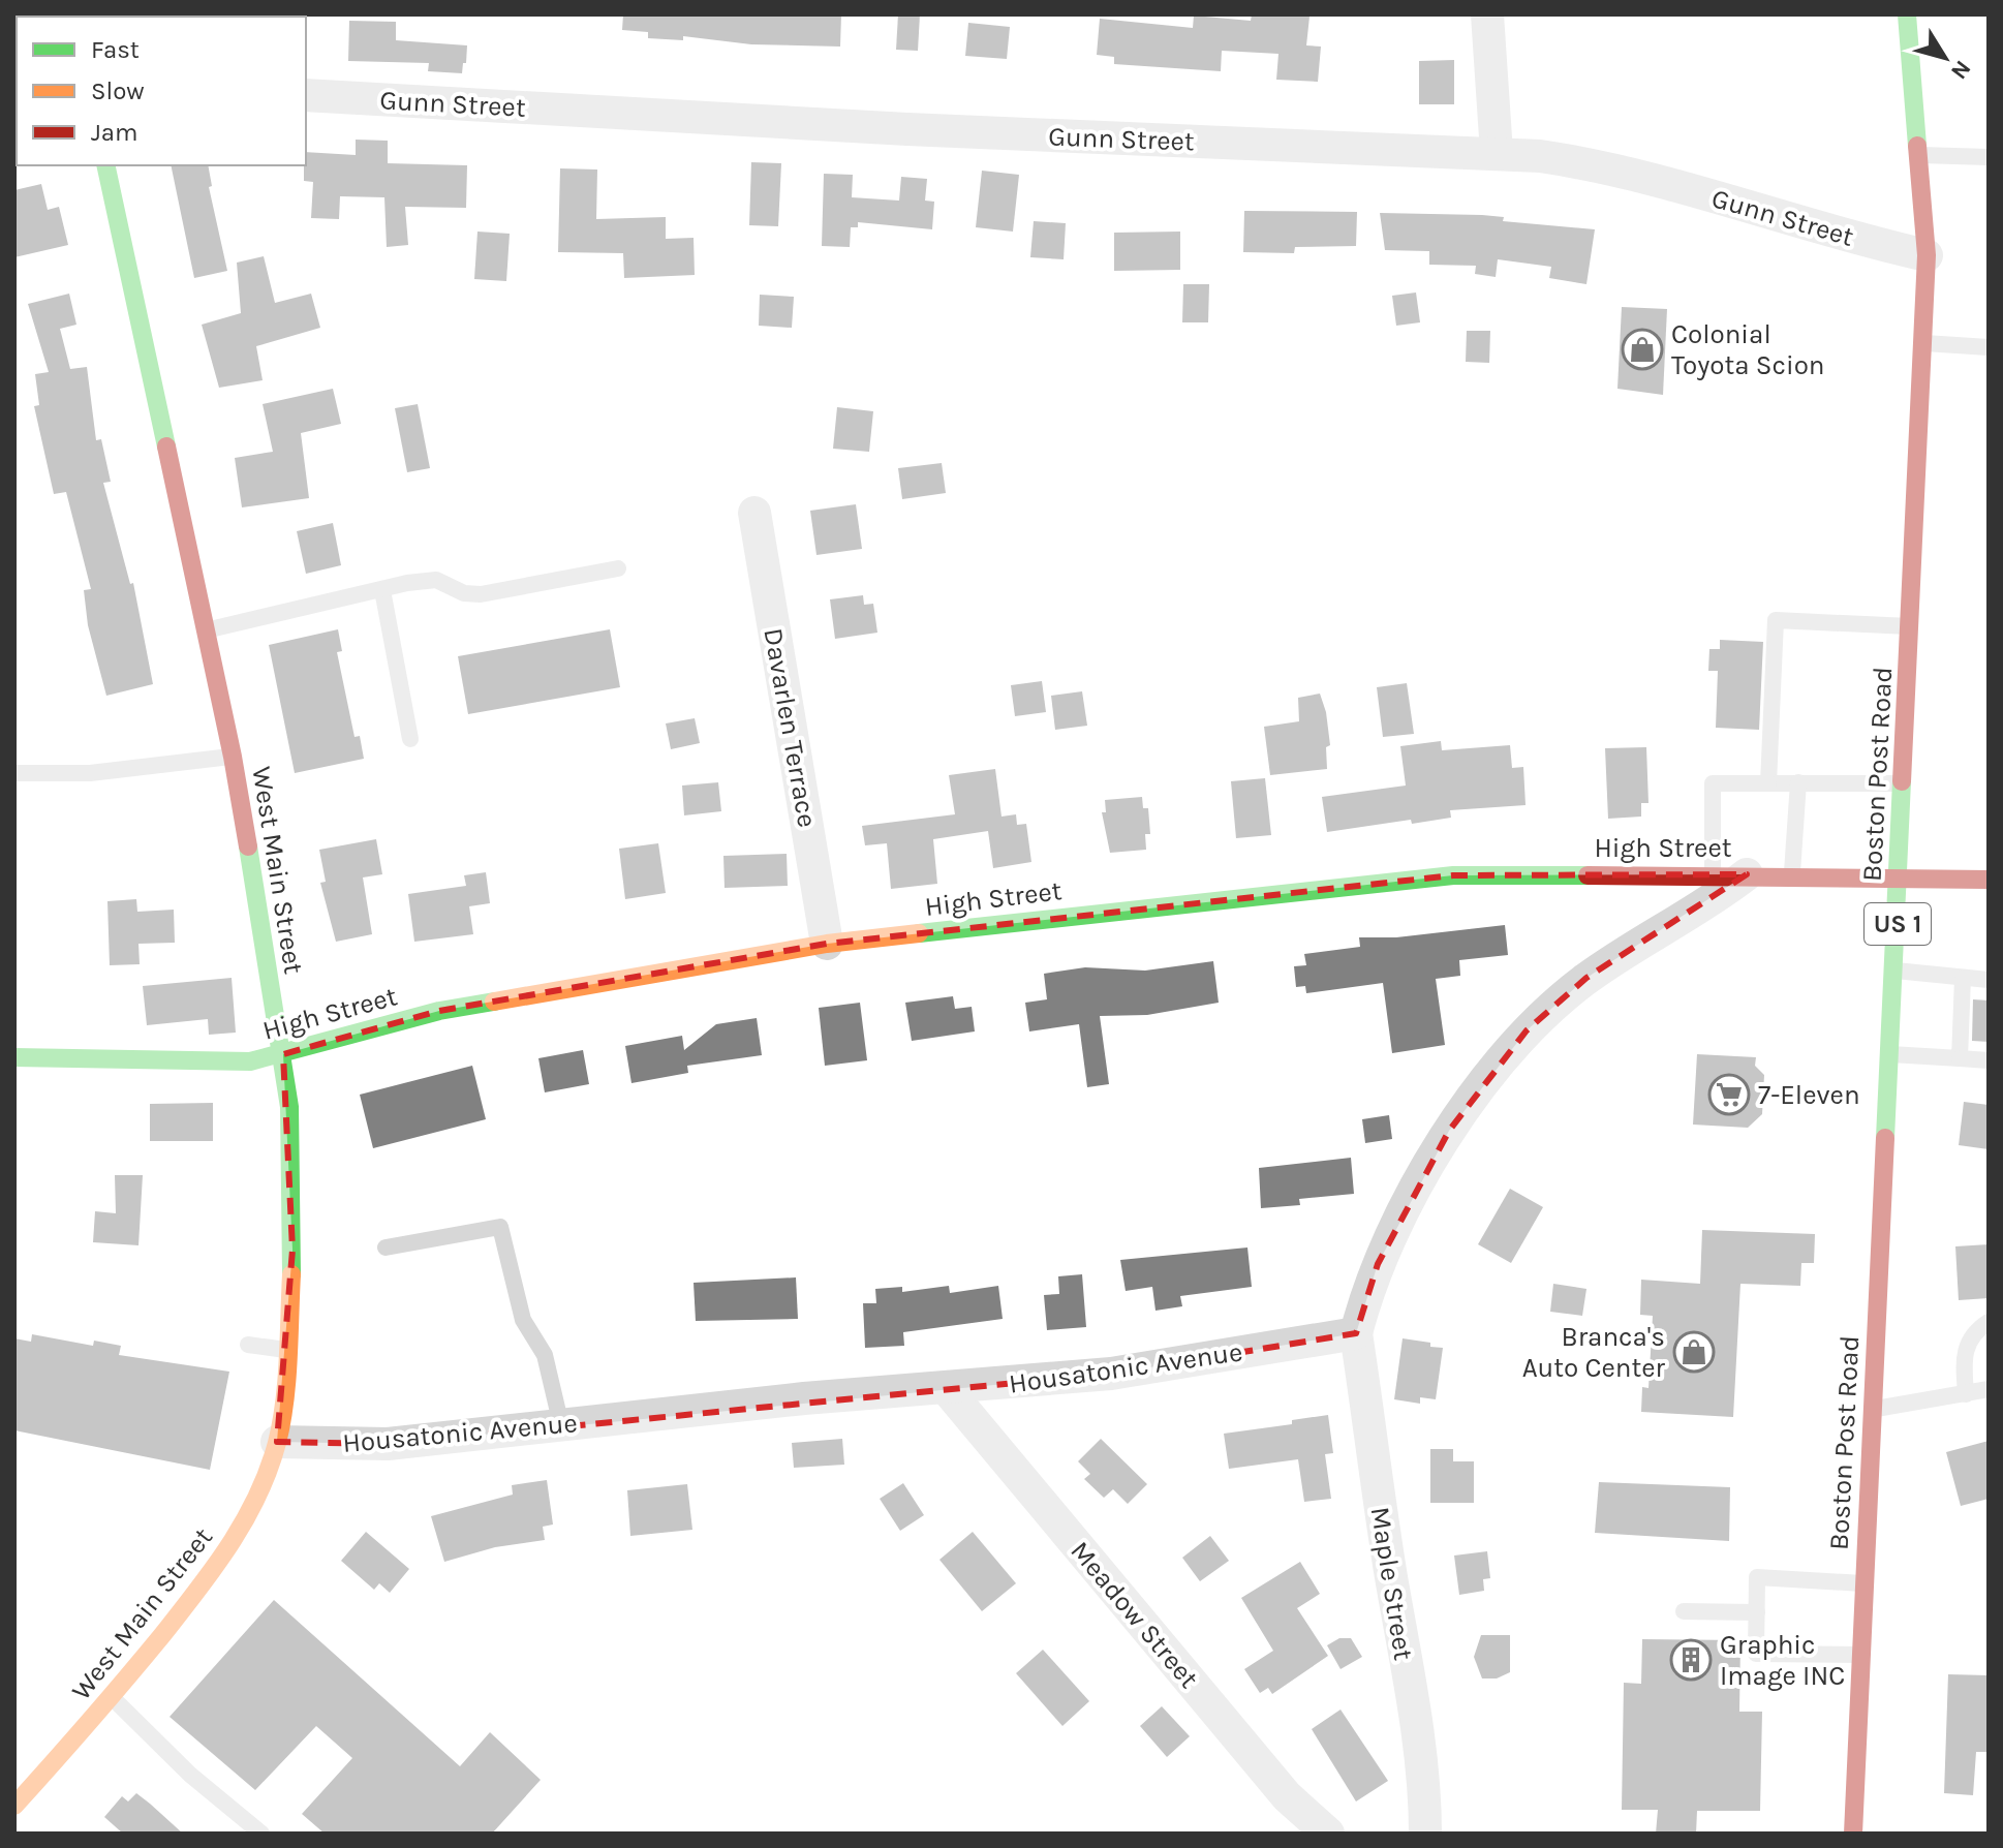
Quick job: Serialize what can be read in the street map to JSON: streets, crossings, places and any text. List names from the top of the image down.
{
  "streets": {
    "main road": [
      "Boston Post Road",
      "High Street",
      "West Main Street",
      "US 1"
    ],
    "street": [
      "Gunn Street",
      "Davarlen Terrace",
      "Housatonic Avenue",
      "Maple Street",
      "Meadow Street"
    ]
  },
  "crossings": [
    ["Gunn Street", "Boston Post Road"],
    ["Davarlen Terrace", "High Street"],
    ["Boston Post Road", "High Street"],
    ["High Street", "West Main Street"],
    ["West Main Street", "Housatonic Avenue"],
    ["Housatonic Avenue", "Maple Street"],
    ["Housatonic Avenue", "Meadow Street"]
  ],
  "places": {
    "shop": ["Colonial Toyota Scion", "Branca's Auto Center"],
    "supermarket": ["7-Eleven"],
    "building": ["Graphic Image INC"]
  },
  "legend": ["Fast", "Slow", "Jam"],
  "north": "bottom right"
}
